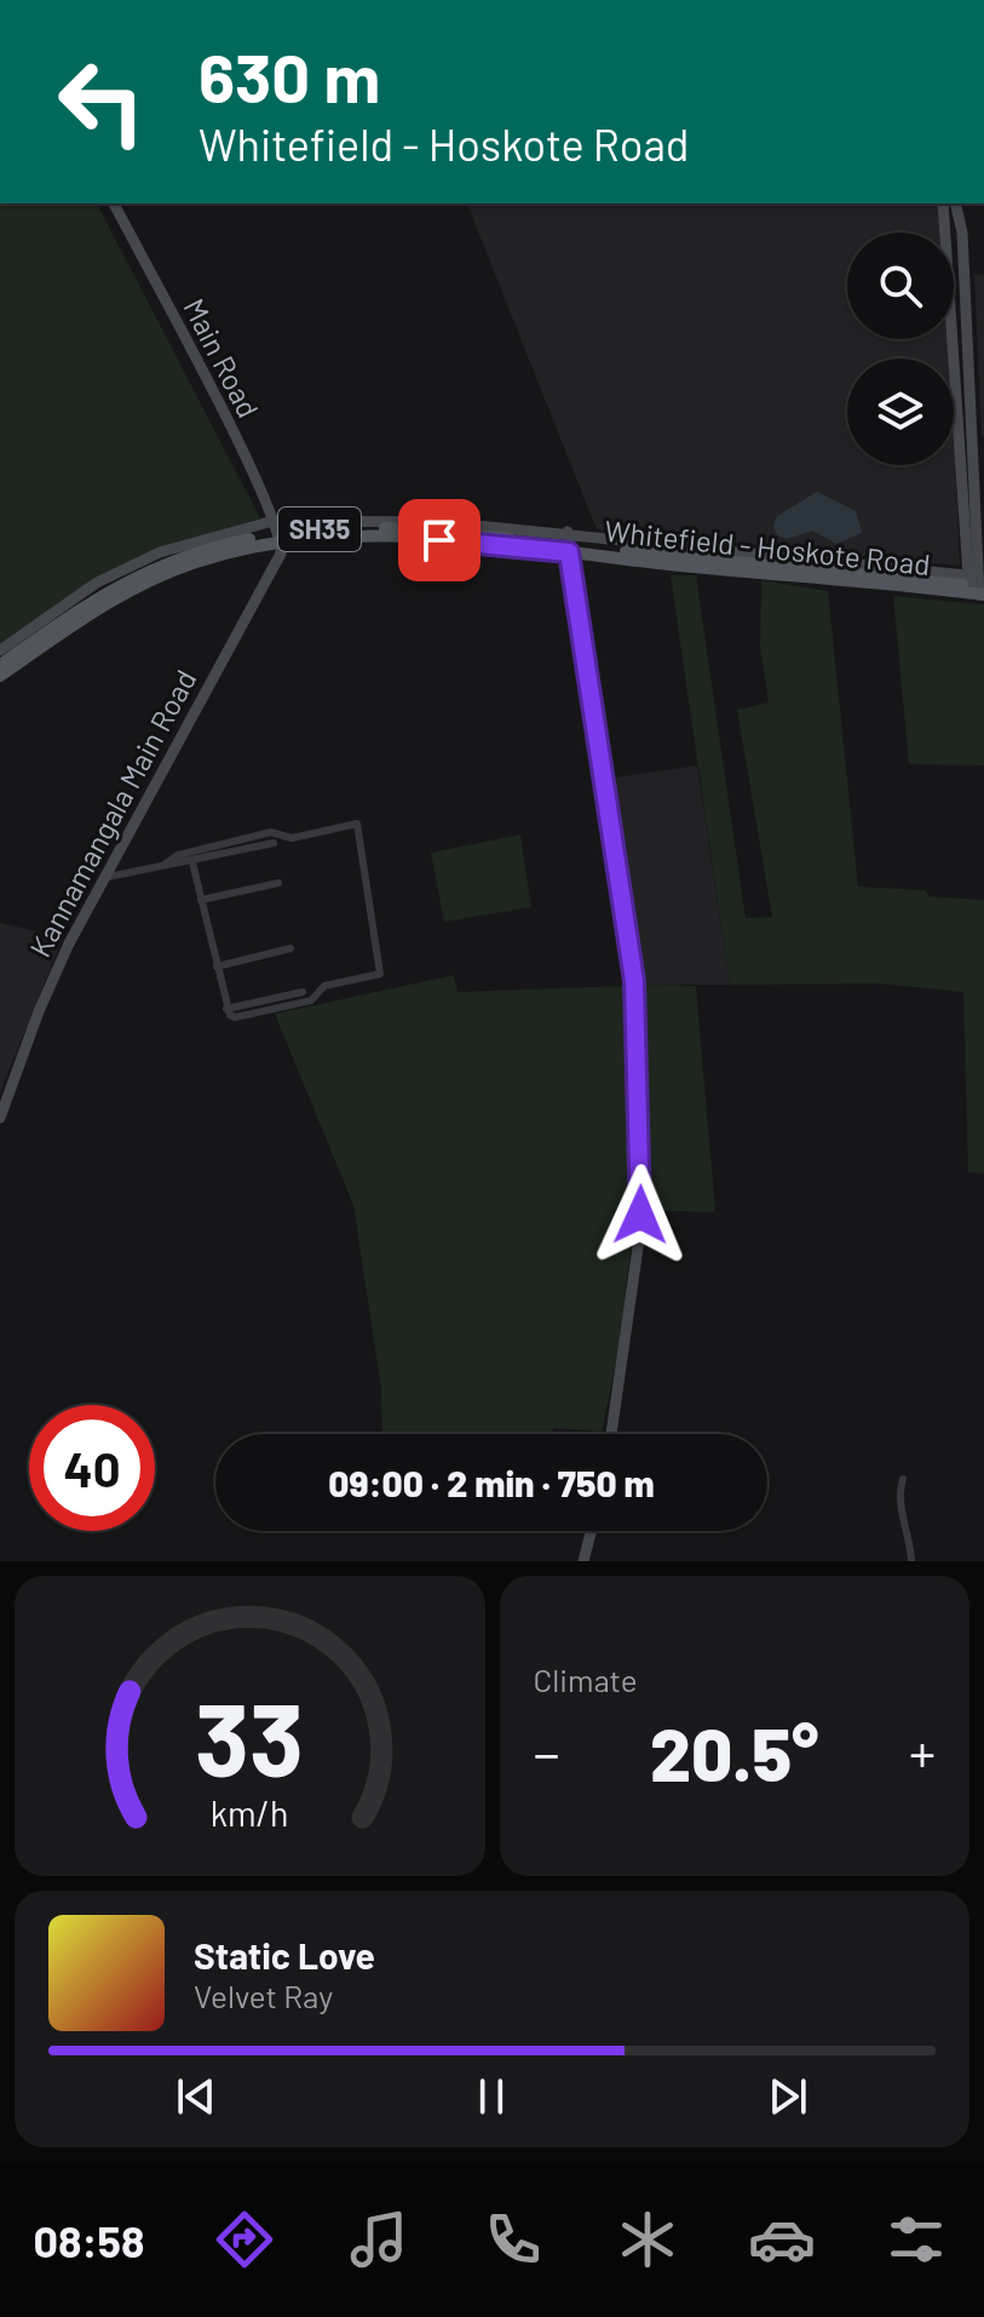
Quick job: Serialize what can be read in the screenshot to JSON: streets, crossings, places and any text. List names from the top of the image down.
{
  "streets": {
    "main road": ["SH35", "Whitefield - Hoskote Road"],
    "street": ["Main Road", "Kannamangala Main Road"]
  },
  "crossings": [
    ["Main Road", "Whitefield - Hoskote Road"],
    ["Main Road", "Kannamangala Main Road"],
    ["Whitefield - Hoskote Road", "Kannamangala Main Road"]
  ],
  "page": {
    "turn": ["630 m", "Whitefield - Hoskote Road"],
    "limit": "40",
    "trip": "09:00 · 2 min · 750 m",
    "tile": "Climate",
    "heat": ["−", "20.5°", "+"],
    "song": ["Static Love", "Velvet Ray"],
    "tabs": "08:58",
    "gauge": ["33", "km/h"]
  }
}
